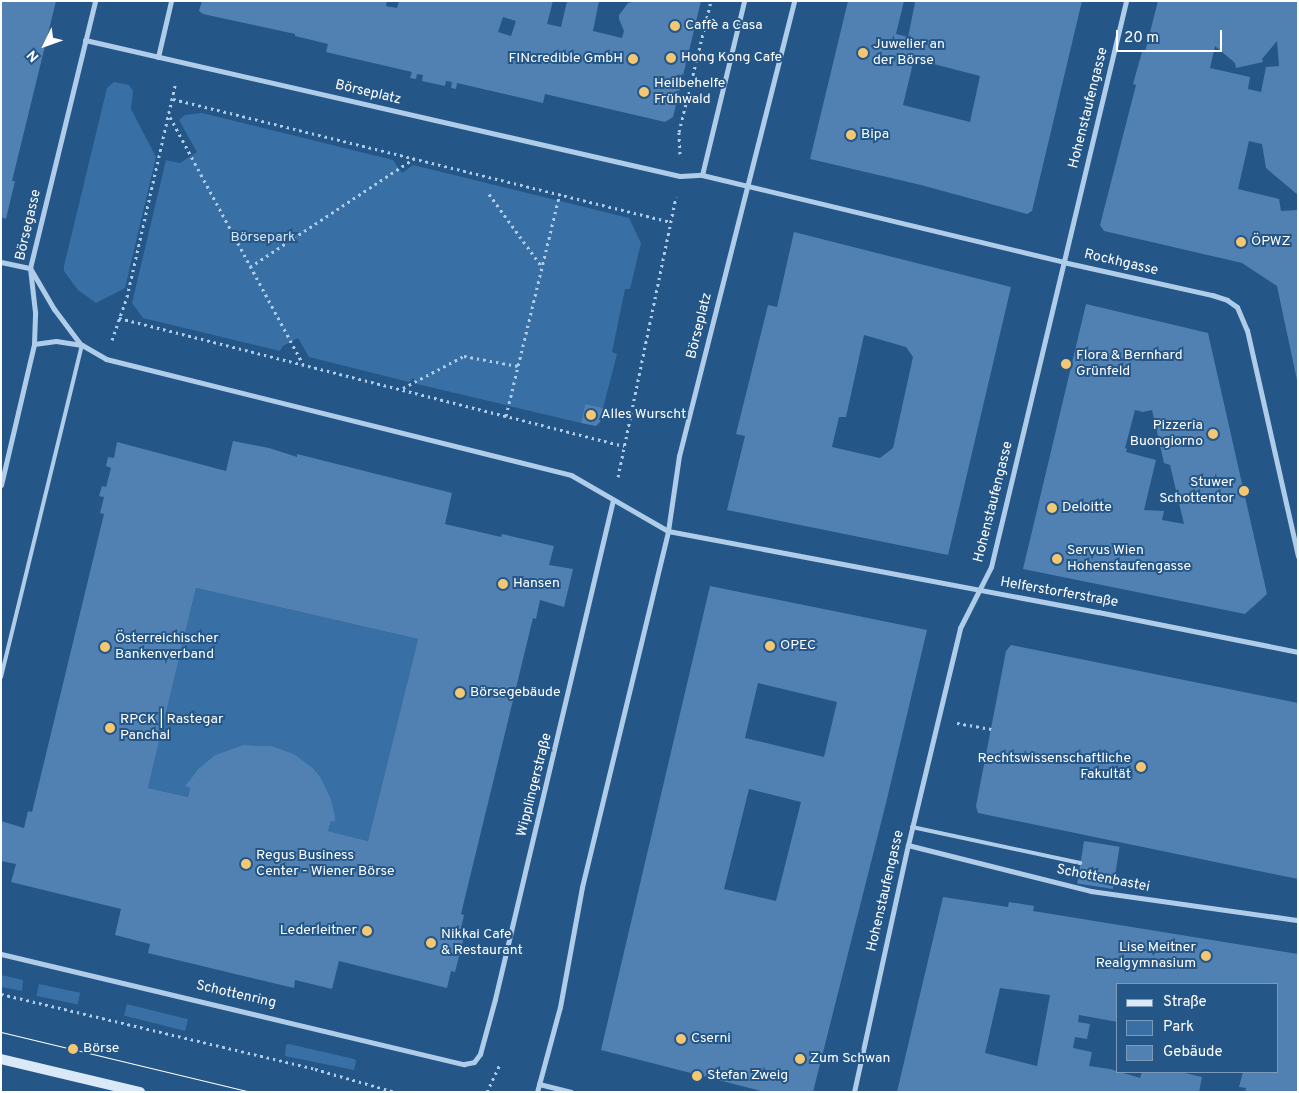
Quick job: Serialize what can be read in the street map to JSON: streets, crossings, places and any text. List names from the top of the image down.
{
  "streets": {
    "street": [
      "Börseplatz",
      "Hohenstaufengasse",
      "Börsegasse",
      "Rockhgasse",
      "Helferstorferstraße",
      "Wipplingerstraße",
      "Schottenbastei",
      "Schottenring"
    ]
  },
  "crossings": [
    ["Börseplatz", "Börsegasse"],
    ["Börseplatz", "Rockhgasse"],
    ["Börseplatz", "Helferstorferstraße"],
    ["Hohenstaufengasse", "Rockhgasse"],
    ["Hohenstaufengasse", "Helferstorferstraße"],
    ["Hohenstaufengasse", "Schottenbastei"],
    ["Wipplingerstraße", "Schottenring"]
  ],
  "parks": ["Börsepark"],
  "places": [
    "Caffè a Casa",
    "Juwelier an der Börse",
    "Hong Kong Cafe",
    "FINcredible GmbH",
    "Heilbehelfe Frühwald",
    "Bipa",
    "ÖPWZ",
    "Flora & Bernhard Grünfeld",
    "Alles Wurscht",
    "Pizzeria Buongiorno",
    "Stuwer Schottentor",
    "Deloitte",
    "Servus Wien Hohenstaufengasse",
    "Hansen",
    "OPEC",
    "Österreichischer Bankenverband",
    "Börsegebäude",
    "RPCK | Rastegar Panchal",
    "Rechtswissenschaftliche Fakultät",
    "Regus Business Center - Wiener Börse",
    "Lederleitner",
    "Nikkai Cafe & Restaurant",
    "Lise Meitner Realgymnasium",
    "Cserni",
    "Börse",
    "Zum Schwan",
    "Stefan Zweig"
  ],
  "legend": ["Straße", "Park", "Gebäude"],
  "scale_bar": "20 m",
  "north": "bottom left"
}
